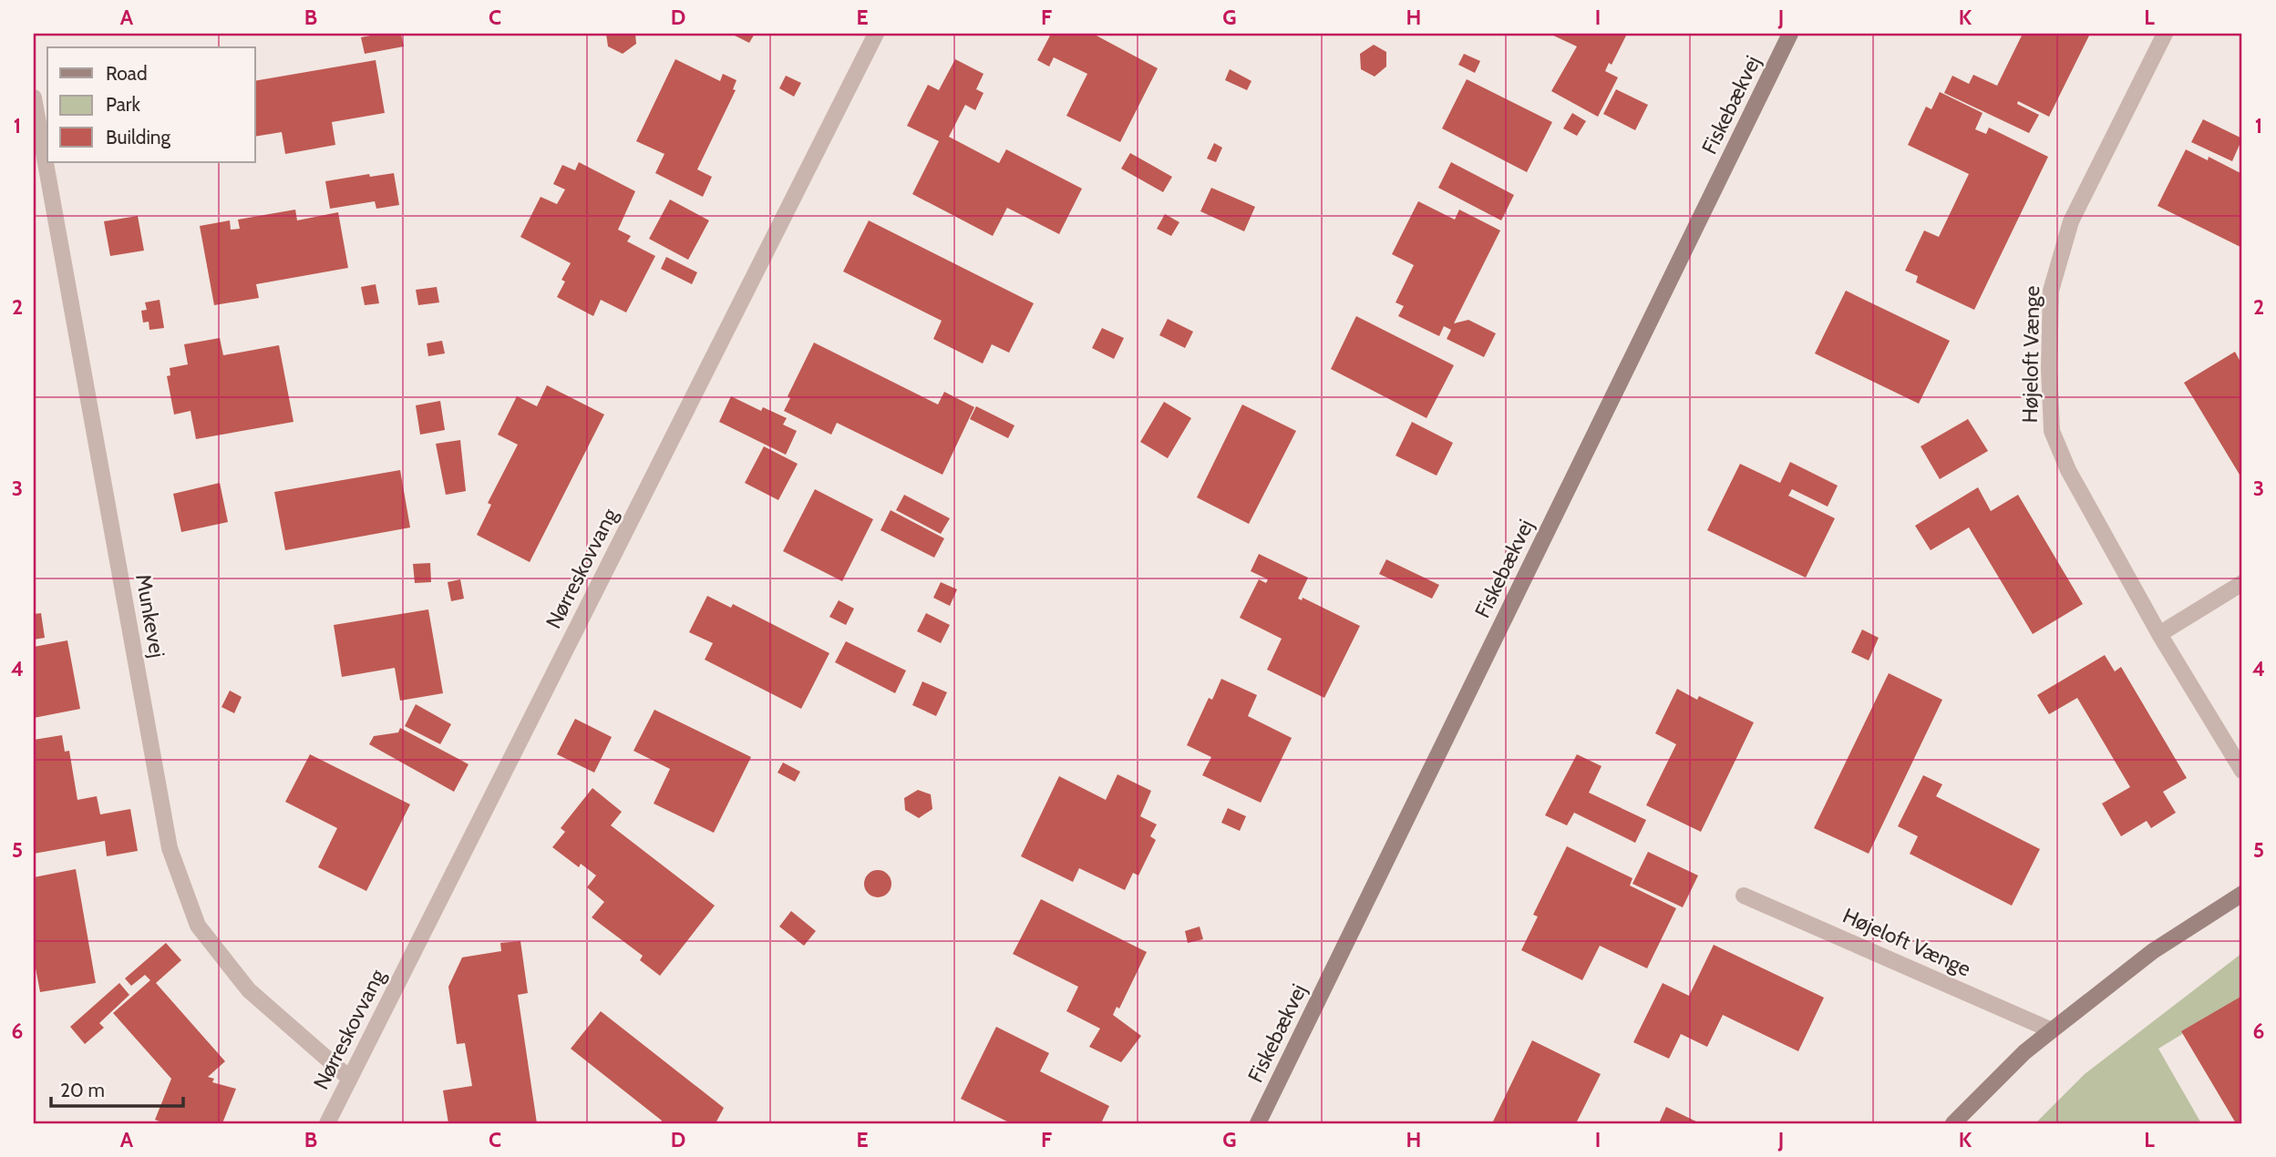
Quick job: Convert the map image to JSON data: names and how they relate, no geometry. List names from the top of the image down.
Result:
{
  "streets": {
    "street": [
      "Fiskebækvej",
      "Højeloft Vænge",
      "Nørreskovvang",
      "Munkevej"
    ]
  },
  "crossings": [
    ["Nørreskovvang", "Munkevej"]
  ],
  "legend": ["Road", "Park", "Building"],
  "scale_bar": "20 m",
  "grid": {
    "columns": [
      "A",
      "B",
      "C",
      "D",
      "E",
      "F",
      "G",
      "H",
      "I",
      "J",
      "K",
      "L"
    ],
    "rows": [
      "1",
      "2",
      "3",
      "4",
      "5",
      "6"
    ]
  }
}
